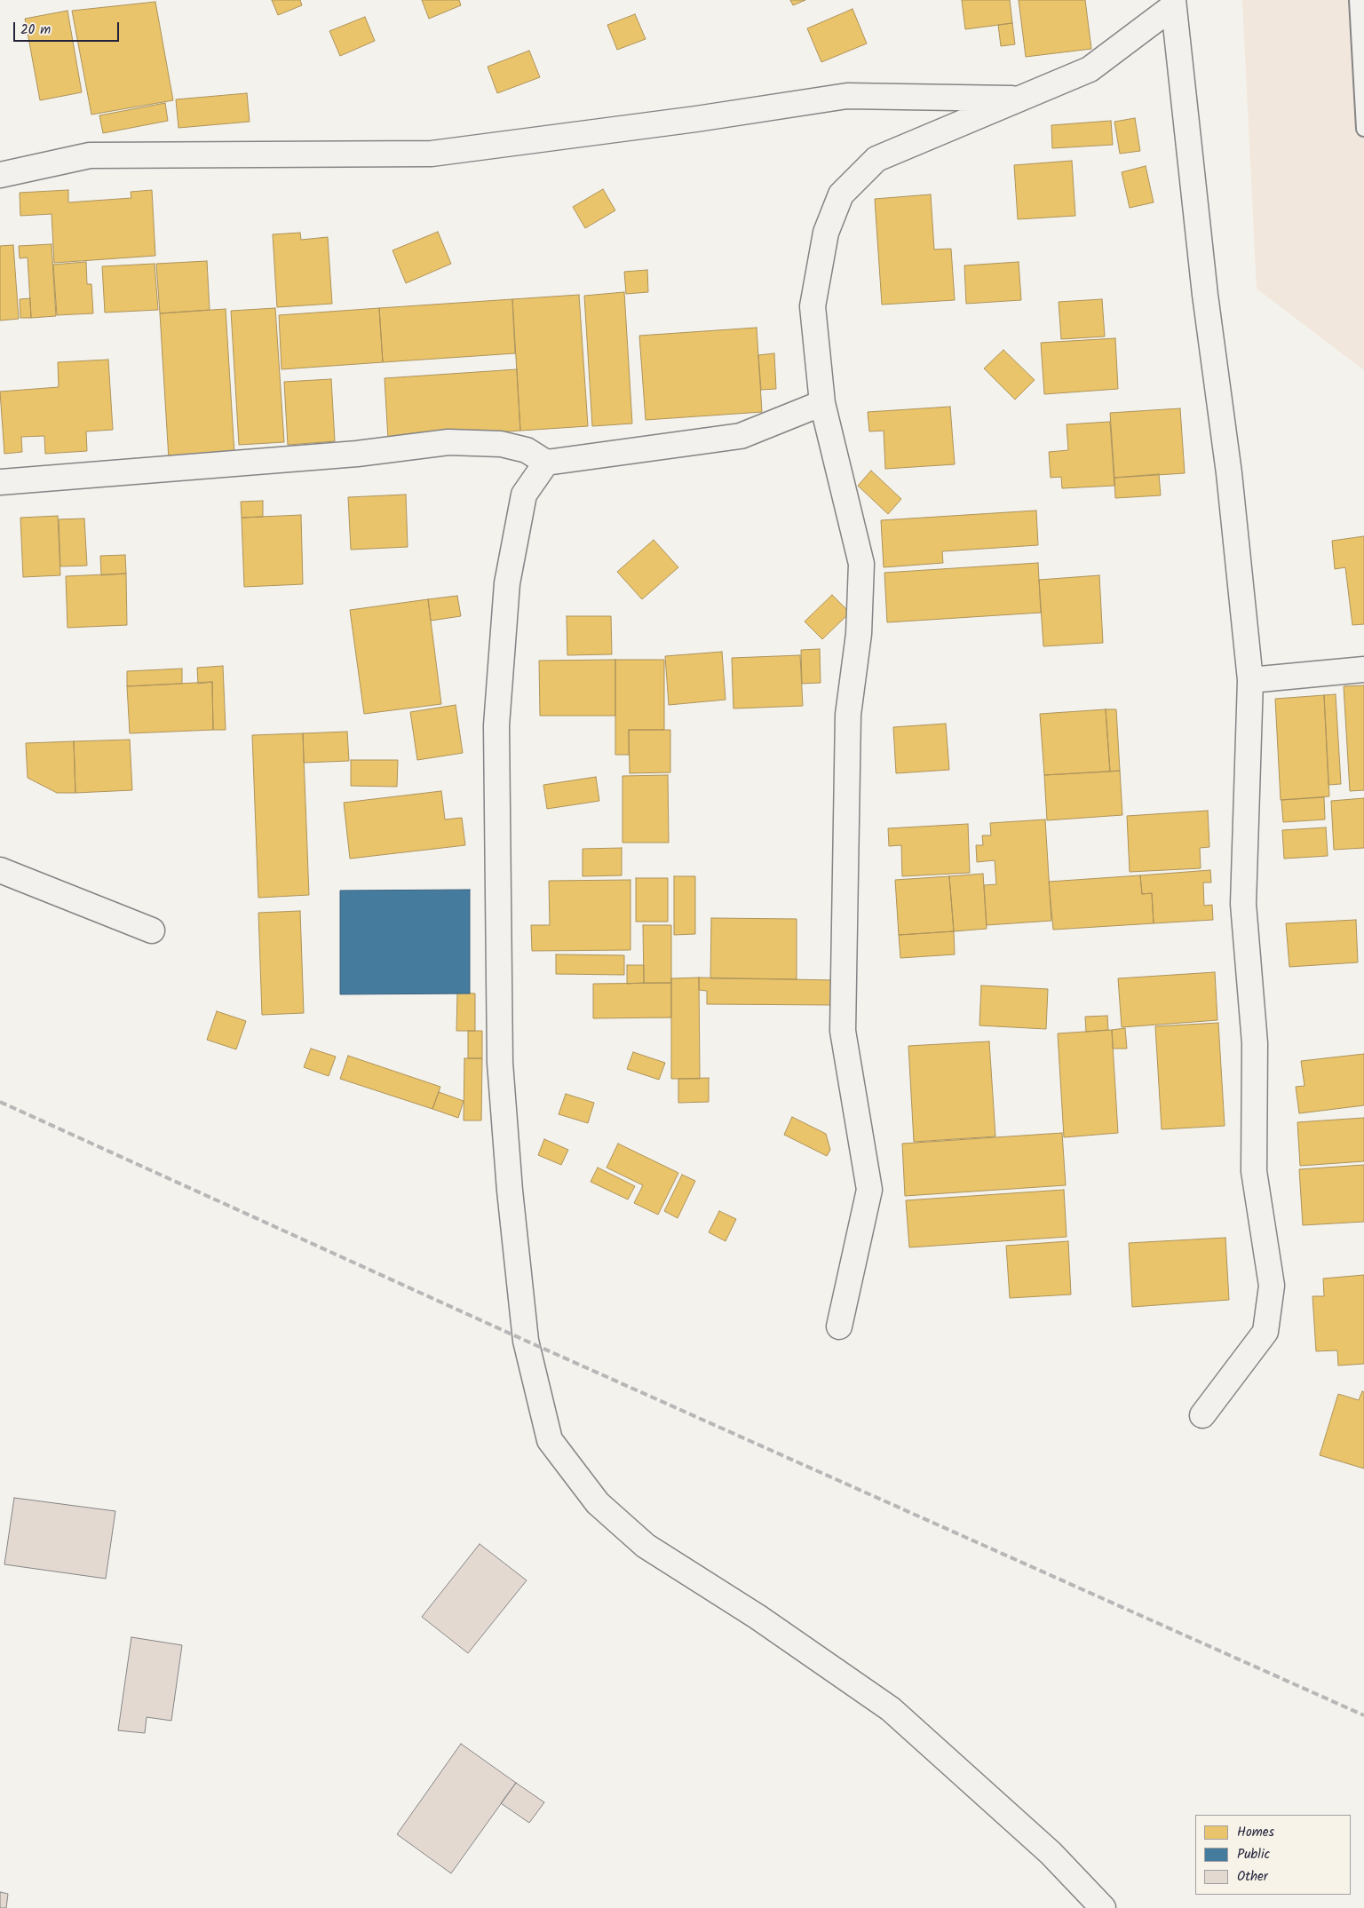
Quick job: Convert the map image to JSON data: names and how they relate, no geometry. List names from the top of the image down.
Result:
{
  "legend": ["Homes", "Public", "Other"],
  "scale_bar": "20 m"
}
